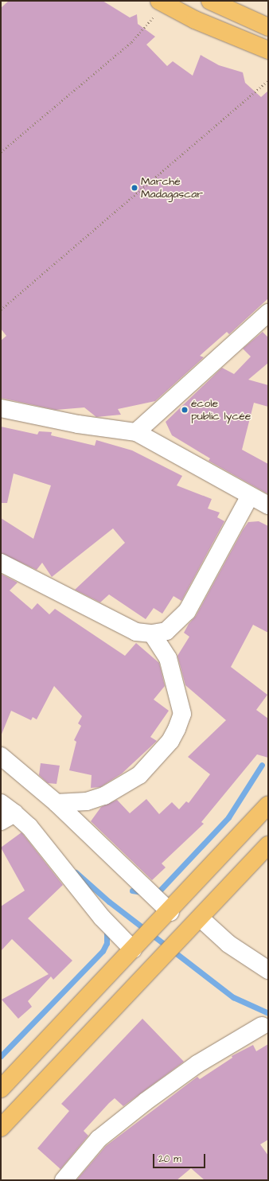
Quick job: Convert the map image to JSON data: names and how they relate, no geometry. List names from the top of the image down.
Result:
{
  "places": ["Marché Madagascar", "école public lycée"],
  "scale_bar": "20 m"
}
